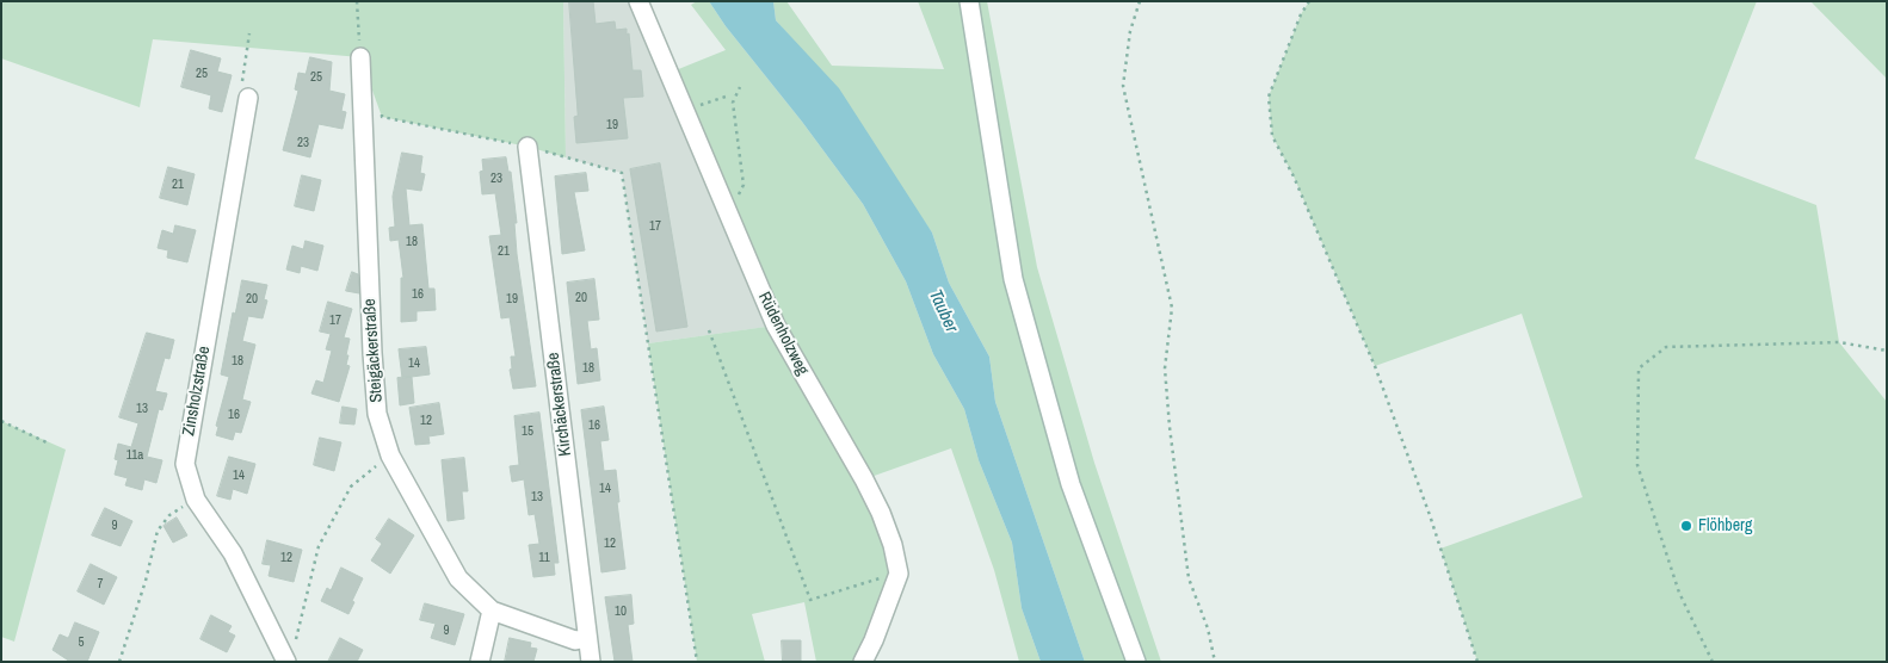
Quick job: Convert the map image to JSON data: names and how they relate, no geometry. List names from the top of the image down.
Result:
{
  "streets": {
    "street": [
      "Rüdenholzweg",
      "Steigäckerstraße",
      "Zinsholzstraße",
      "Kirchäckerstraße"
    ]
  },
  "crossings": [
    ["Steigäckerstraße", "Kirchäckerstraße"]
  ],
  "water": ["Tauber"],
  "places": ["Flöhberg"],
  "house_numbers": [
    "25",
    "25",
    "19",
    "23",
    "23",
    "21",
    "17",
    "18",
    "21",
    "16",
    "20",
    "20",
    "19",
    "17",
    "18",
    "14",
    "18",
    "13",
    "16",
    "12",
    "16",
    "15",
    "11a",
    "14",
    "14",
    "13",
    "9",
    "12",
    "12",
    "11",
    "7",
    "10",
    "9",
    "5"
  ]
}
